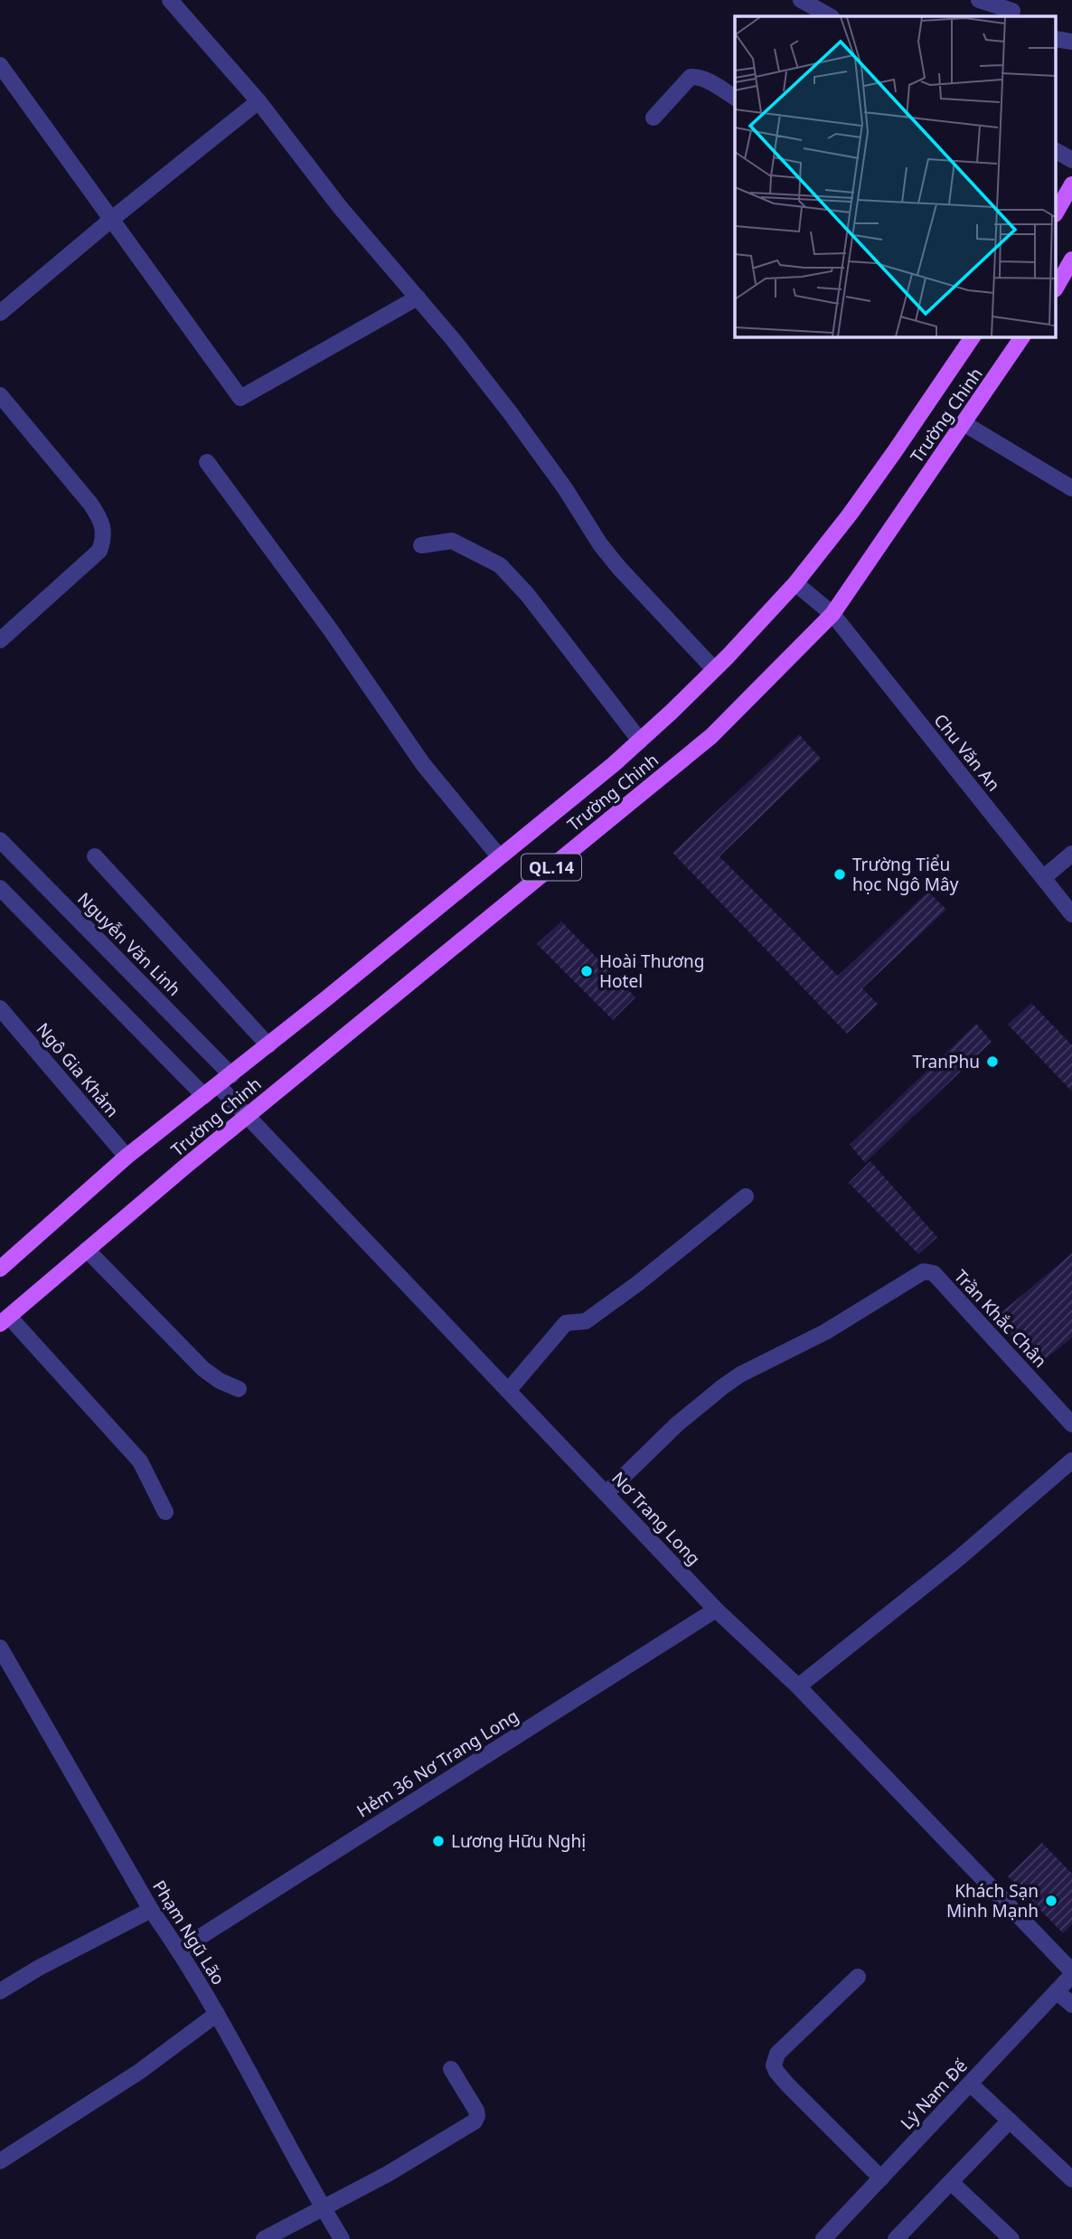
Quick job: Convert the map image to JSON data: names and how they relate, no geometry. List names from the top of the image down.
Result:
{
  "streets": {
    "main road": ["Trường Chinh", "QL.14"],
    "street": [
      "Chu Văn An",
      "Nguyễn Văn Linh",
      "Ngô Gia Khảm",
      "Trần Khắc Chân",
      "Nơ Trang Long",
      "Hẻm 36 Nơ Trang Long",
      "Phạm Ngũ Lão",
      "Lý Nam Đế"
    ]
  },
  "crossings": [
    ["Trường Chinh", "Chu Văn An"],
    ["Trường Chinh", "Nguyễn Văn Linh"],
    ["Trường Chinh", "Ngô Gia Khảm"],
    ["Trường Chinh", "Nơ Trang Long"],
    ["Trần Khắc Chân", "Nơ Trang Long"],
    ["Nơ Trang Long", "Hẻm 36 Nơ Trang Long"],
    ["Nơ Trang Long", "Lý Nam Đế"],
    ["Hẻm 36 Nơ Trang Long", "Phạm Ngũ Lão"]
  ],
  "places": [
    "Trường Tiểu học Ngô Mây",
    "Hoài Thương Hotel",
    "TranPhu",
    "Lương Hữu Nghị",
    "Khách Sạn Minh Mạnh"
  ]
}
